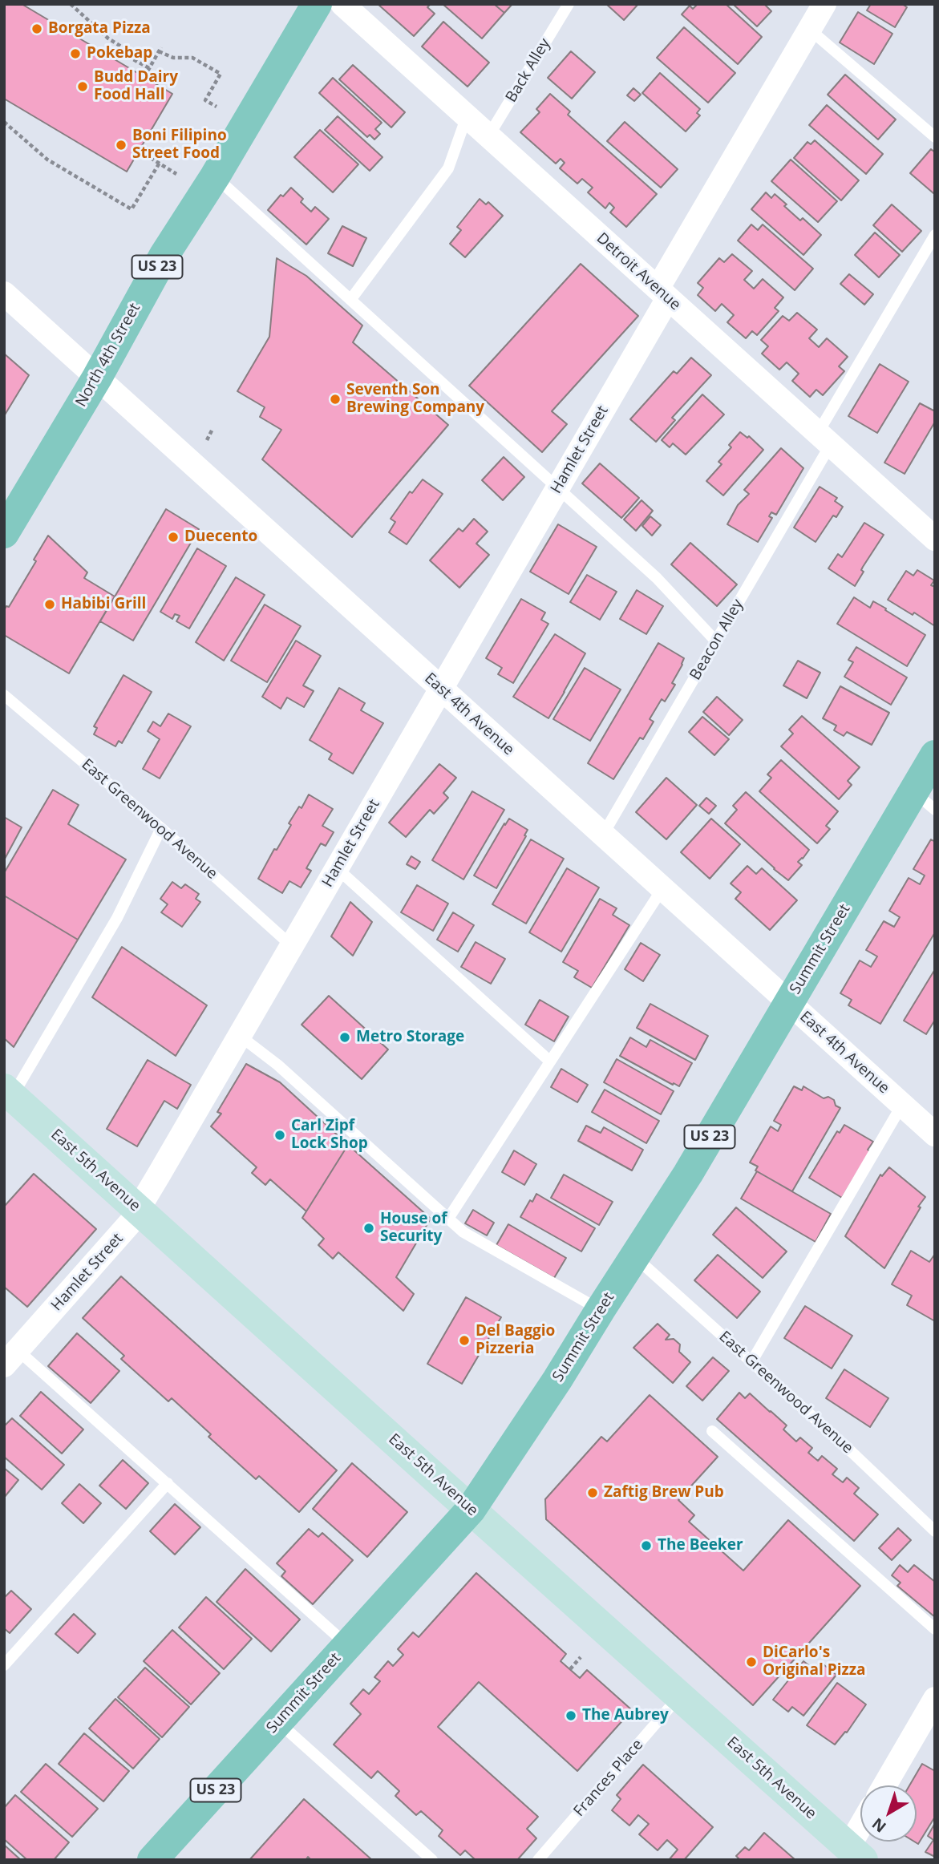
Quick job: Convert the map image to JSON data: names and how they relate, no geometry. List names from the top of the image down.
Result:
{
  "streets": {
    "main road": [
      "US 23",
      "North 4th Street",
      "Summit Street",
      "East 5th Avenue"
    ],
    "street": ["Detroit Avenue", "Hamlet Street", "East 4th Avenue"],
    "lane": [
      "Back Alley",
      "Beacon Alley",
      "East Greenwood Avenue",
      "Frances Place"
    ]
  },
  "crossings": [
    ["Back Alley", "Detroit Avenue"],
    ["Detroit Avenue", "Hamlet Street"],
    ["Detroit Avenue", "Beacon Alley"],
    ["North 4th Street", "East 4th Avenue"],
    ["Hamlet Street", "East 4th Avenue"],
    ["Hamlet Street", "East Greenwood Avenue"],
    ["Hamlet Street", "East 5th Avenue"],
    ["Beacon Alley", "East 4th Avenue"],
    ["East 4th Avenue", "Summit Street"],
    ["East Greenwood Avenue", "Summit Street"],
    ["Summit Street", "East 5th Avenue"],
    ["East 5th Avenue", "Frances Place"]
  ],
  "places": [
    "Borgata Pizza",
    "Pokebap",
    "Budd Dairy Food Hall",
    "Boni Filipino Street Food",
    "Seventh Son Brewing Company",
    "Duecento",
    "Habibi Grill",
    "Metro Storage",
    "Carl Zipf Lock Shop",
    "House of Security",
    "Del Baggio Pizzeria",
    "Zaftig Brew Pub",
    "The Beeker",
    "DiCarlo's Original Pizza",
    "The Aubrey"
  ],
  "north": "bottom left"
}
